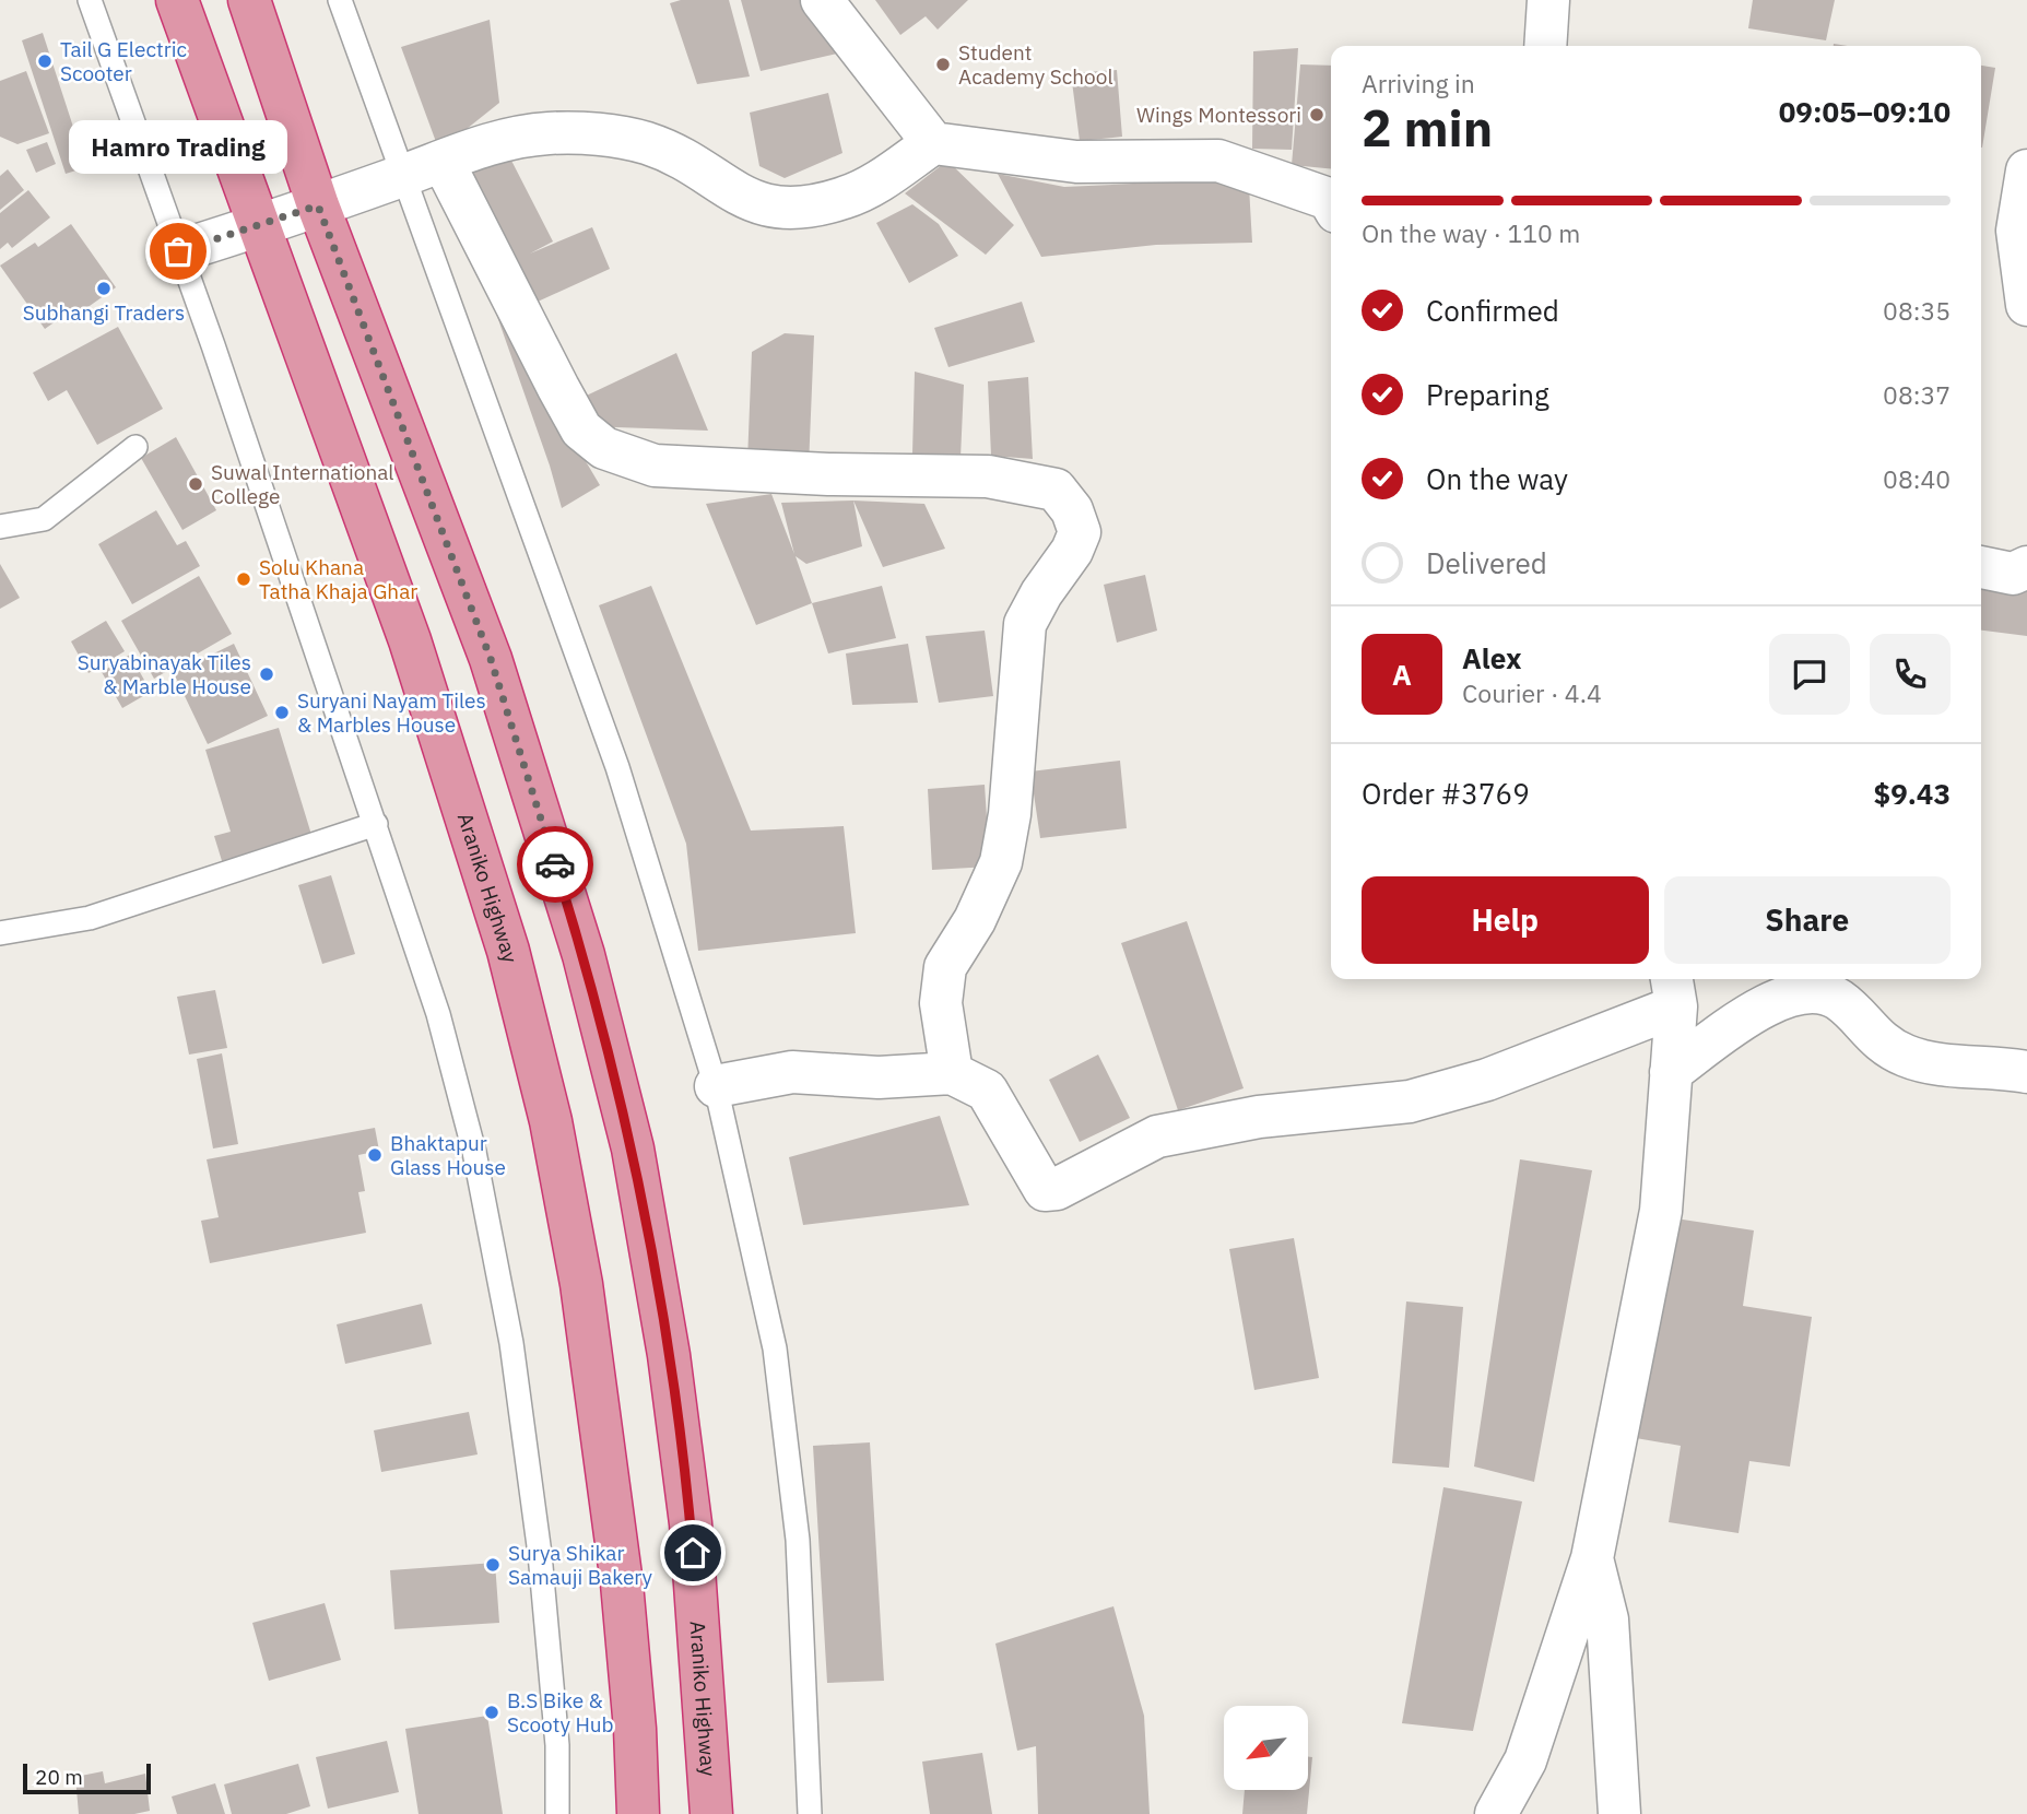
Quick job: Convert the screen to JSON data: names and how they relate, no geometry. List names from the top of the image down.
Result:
{
  "streets": {
    "highway": ["Araniko Highway"]
  },
  "places": [
    "Tail G Electric Scooter",
    "Student Academy School",
    "Wings Montessori",
    "Hamro Trading",
    "Subhangi Traders",
    "Suwal International College",
    "Solu Khana Tatha Khaja Ghar",
    "Suryabinayak Tiles & Marble House",
    "Suryani Nayam Tiles & Marbles House",
    "Bhaktapur Glass House",
    "Surya Shikar Samauji Bakery",
    "B.S Bike & Scooty Hub"
  ],
  "scale_bar": "20 m",
  "north": "bottom left",
  "page": {
    "heading": ["2 min", "Arriving in", "09:05–09:10"],
    "panel": [
      "Alex",
      "Courier · 4.4",
      "Order #3769",
      "$9.43"
    ],
    "bubble": "Hamro Trading",
    "bar": "On the way · 110 m",
    "list": [
      ["Confirmed", "08:35"],
      ["Preparing", "08:37"],
      ["On the way", "08:40"],
      "Delivered"
    ],
    "round": "A",
    "buttons": ["Help", "Share"],
    "scale": "20 m"
  }
}
